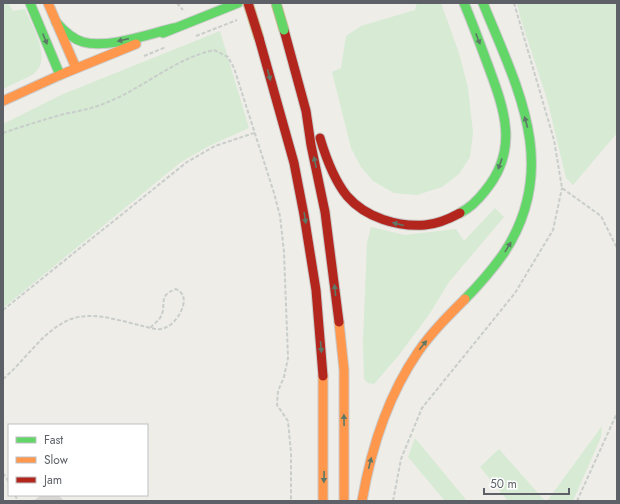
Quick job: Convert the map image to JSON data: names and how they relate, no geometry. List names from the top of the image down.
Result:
{
  "legend": ["Fast", "Slow", "Jam"],
  "scale_bar": "50 m"
}
